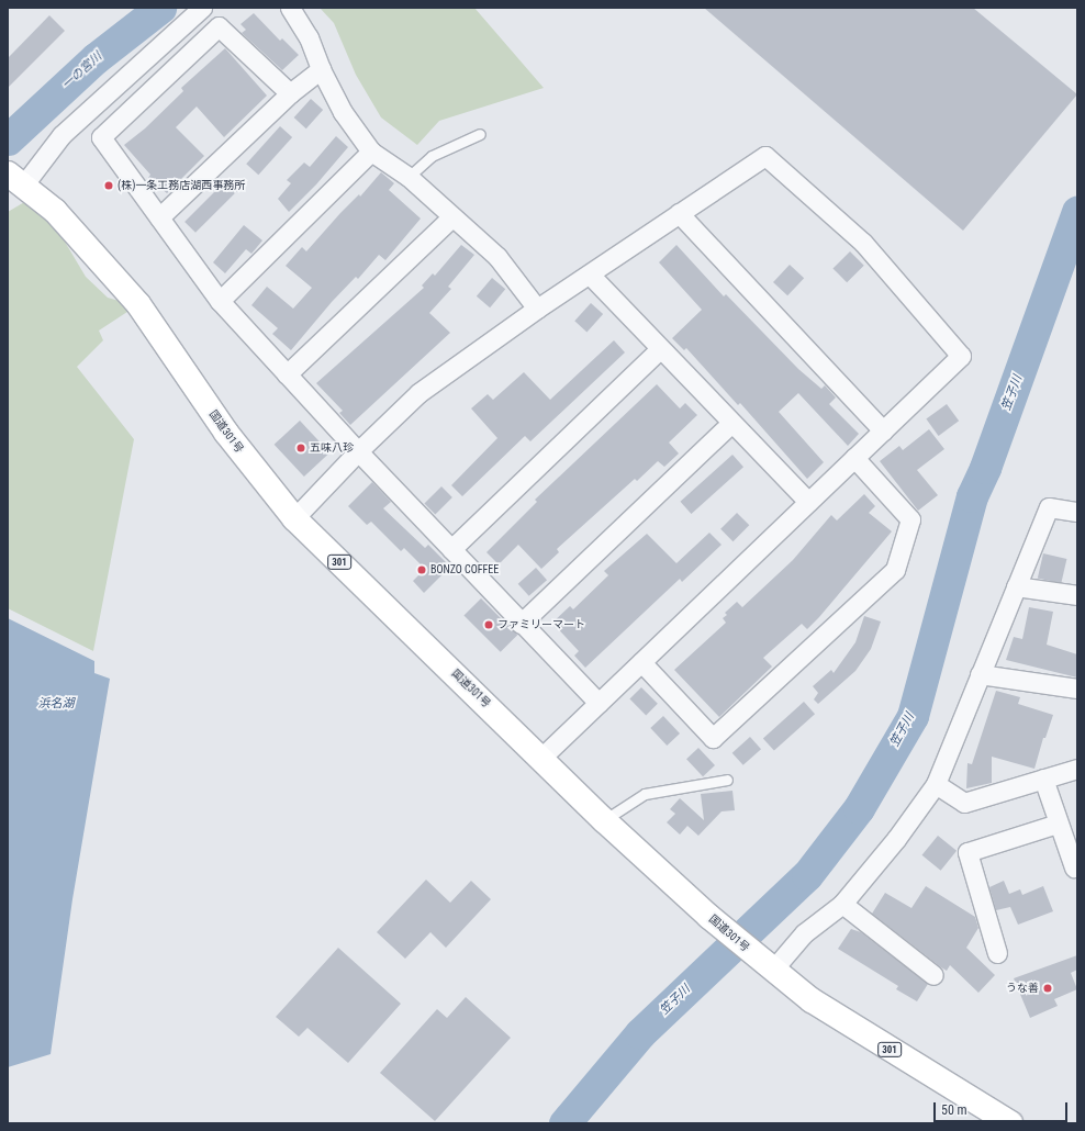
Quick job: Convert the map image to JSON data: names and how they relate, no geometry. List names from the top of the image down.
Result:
{
  "streets": {
    "highway": ["国道301号", "301"]
  },
  "water": ["一の宮川", "笠子川", "浜名湖"],
  "places": [
    "(株)一条工務店湖西事務所",
    "五味八珍",
    "BONZO COFFEE",
    "ファミリーマート",
    "うな善"
  ],
  "scale_bar": "50 m"
}
